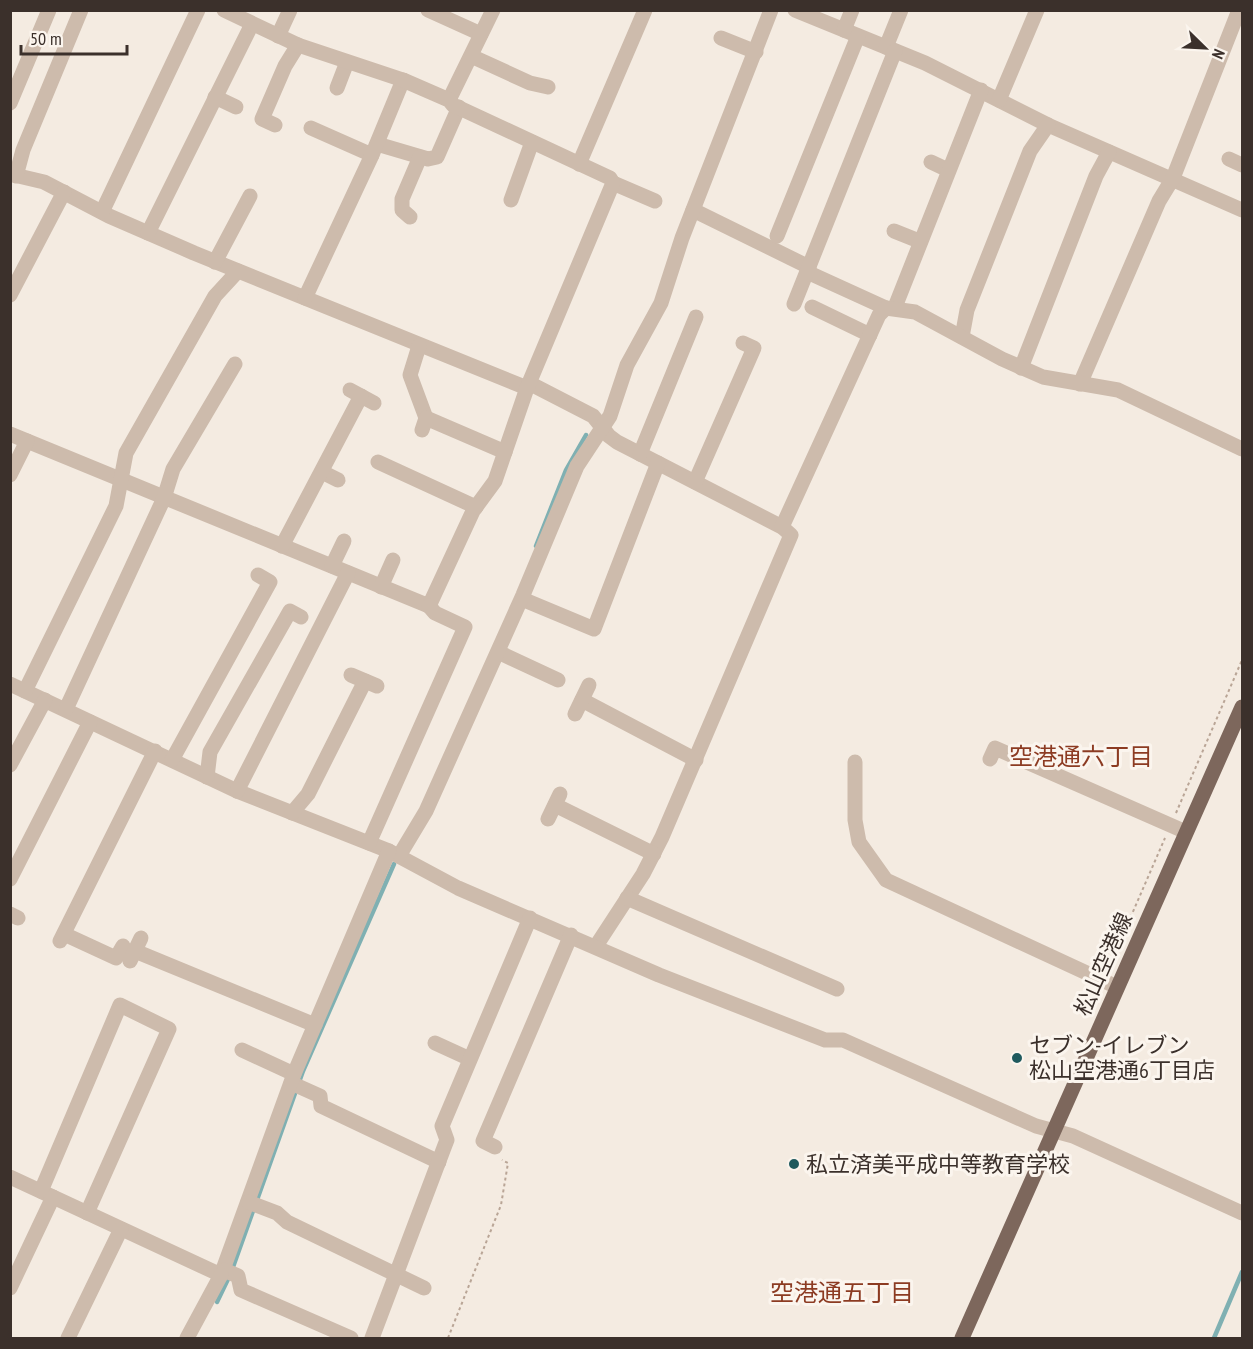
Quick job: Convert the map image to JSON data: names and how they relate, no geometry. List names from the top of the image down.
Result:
{
  "streets": {
    "main road": ["松山空港線"]
  },
  "districts": ["空港通六丁目", "空港通五丁目"],
  "places": ["セブン-イレブン 松山空港通6丁目店", "私立済美平成中等教育学校"],
  "scale_bar": "50 m",
  "north": "bottom right"
}
